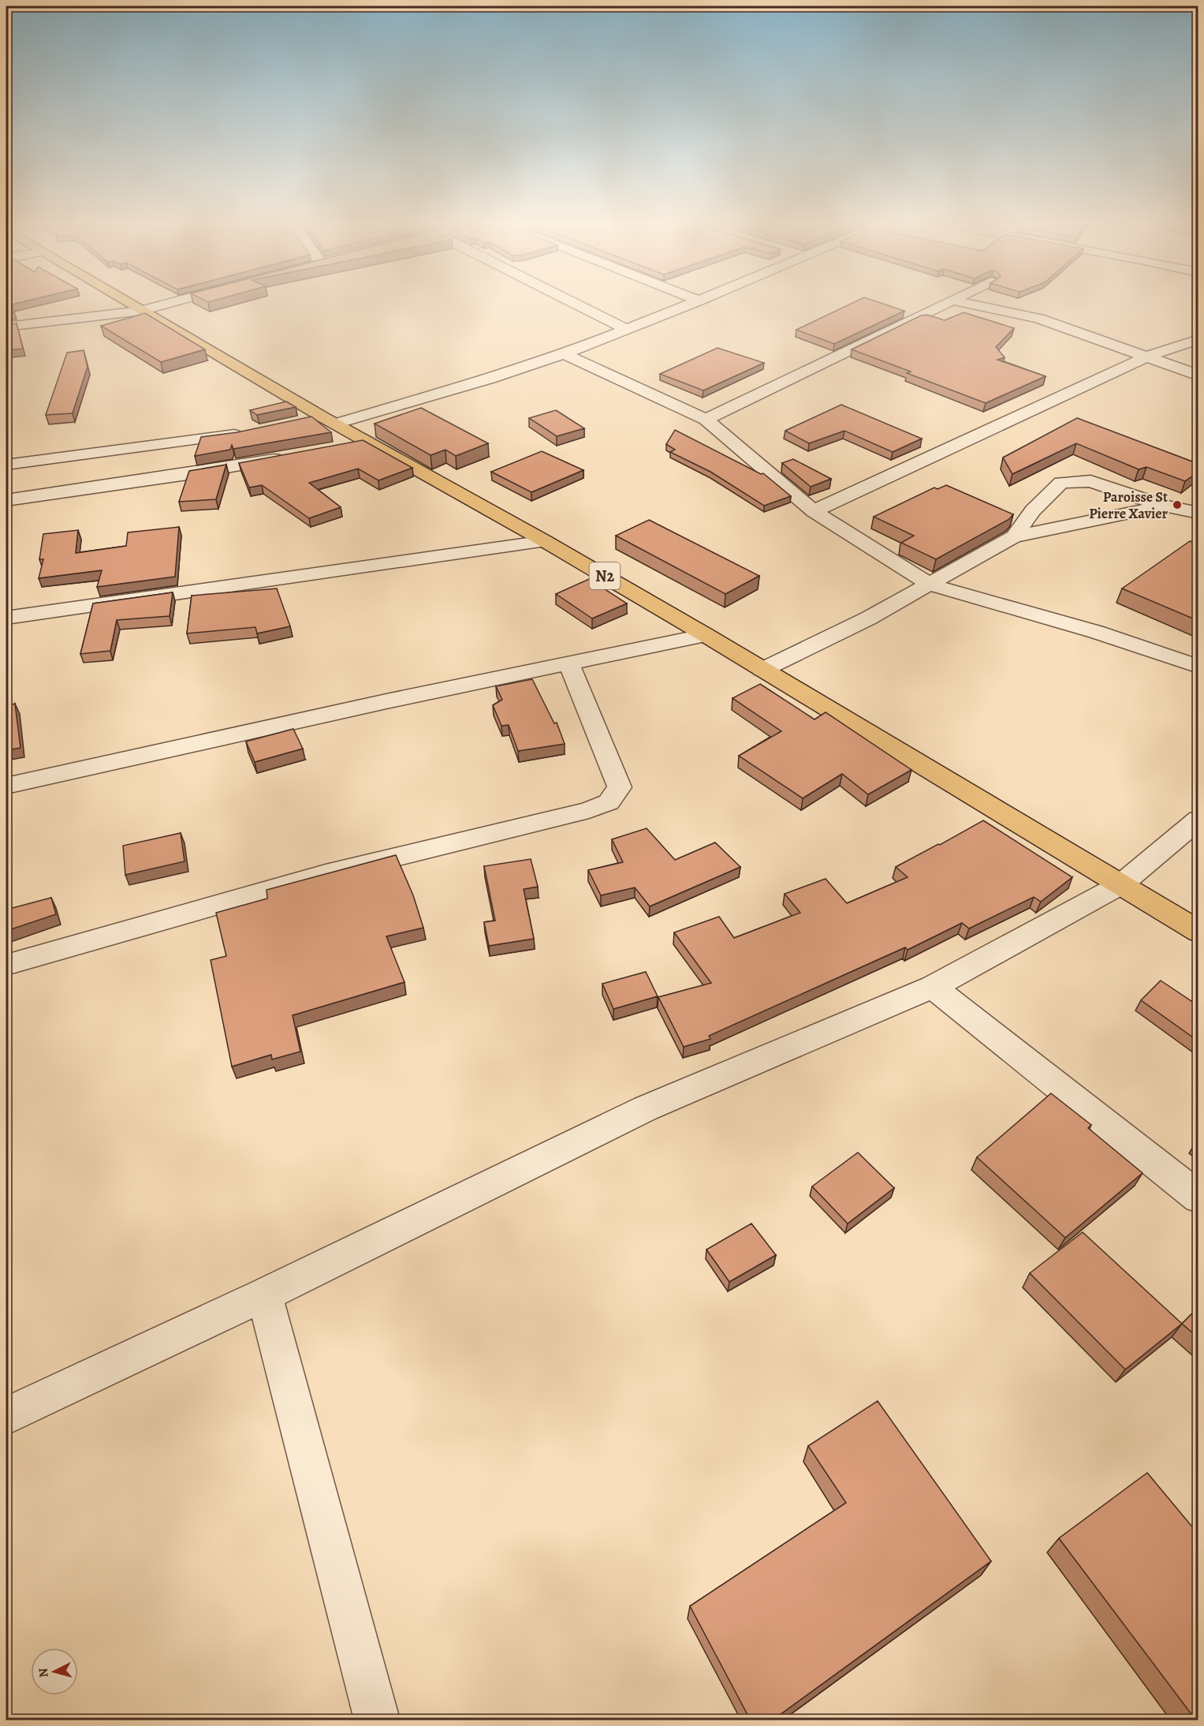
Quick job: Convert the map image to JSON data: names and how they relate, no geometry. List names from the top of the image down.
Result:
{
  "streets": {
    "highway": ["N2"]
  },
  "places": ["Paroisse St Pierre Xavier"],
  "north": "left"
}
